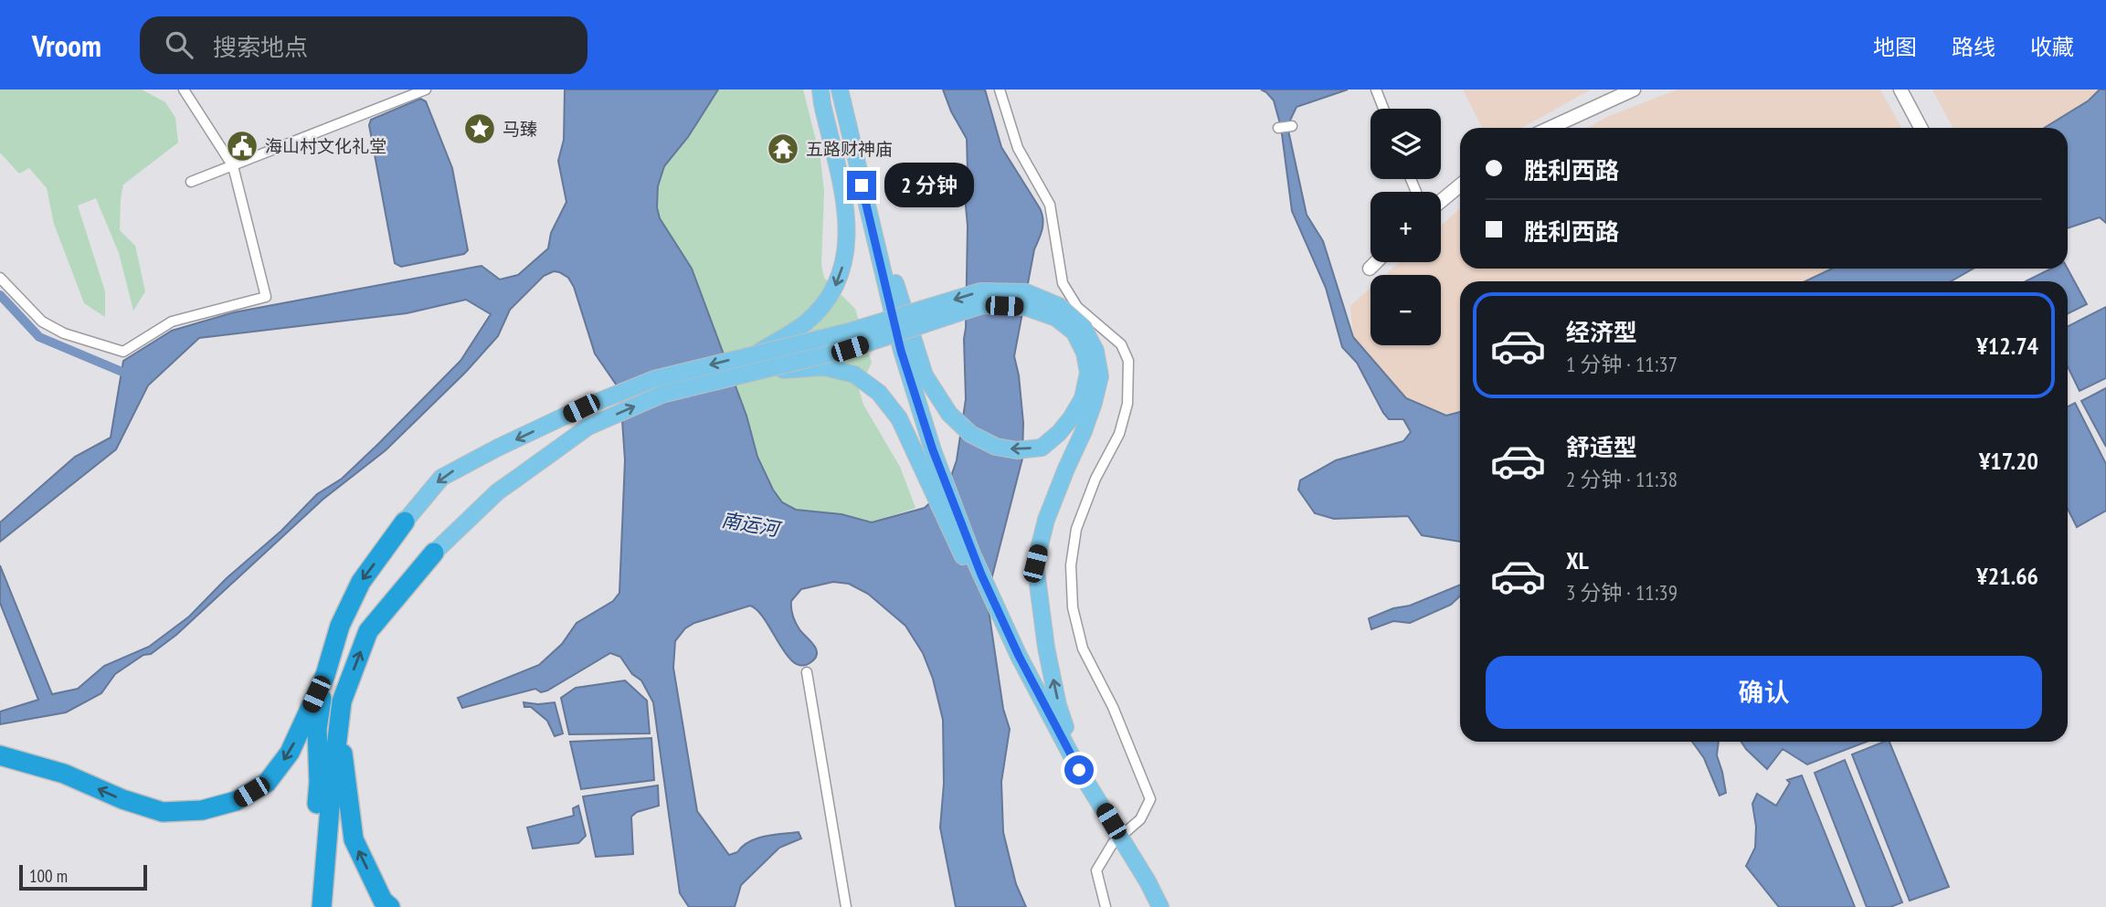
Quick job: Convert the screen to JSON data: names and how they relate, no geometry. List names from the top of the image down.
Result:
{
  "water": ["南运河"],
  "places": {
    "place": ["马臻"],
    "public building": ["海山村文化礼堂"],
    "temple": ["五路财神庙"]
  },
  "scale_bar": "100 m",
  "page": {
    "header": "Vroom",
    "search": "搜索地点",
    "nav": ["地图", "路线", "收藏"],
    "map_buttons": ["+", "−"],
    "banner": ["胜利西路", "胜利西路"],
    "bubble": "2 分钟",
    "list": [
      {
        "name": "经济型",
        "note": "1 分钟 · 11:37",
        "value": "¥12.74"
      },
      {
        "name": "舒适型",
        "note": "2 分钟 · 11:38",
        "value": "¥17.20"
      },
      {
        "name": "XL",
        "note": "3 分钟 · 11:39",
        "value": "¥21.66"
      }
    ],
    "buttons": "确认",
    "scale": "100 m"
  }
}
